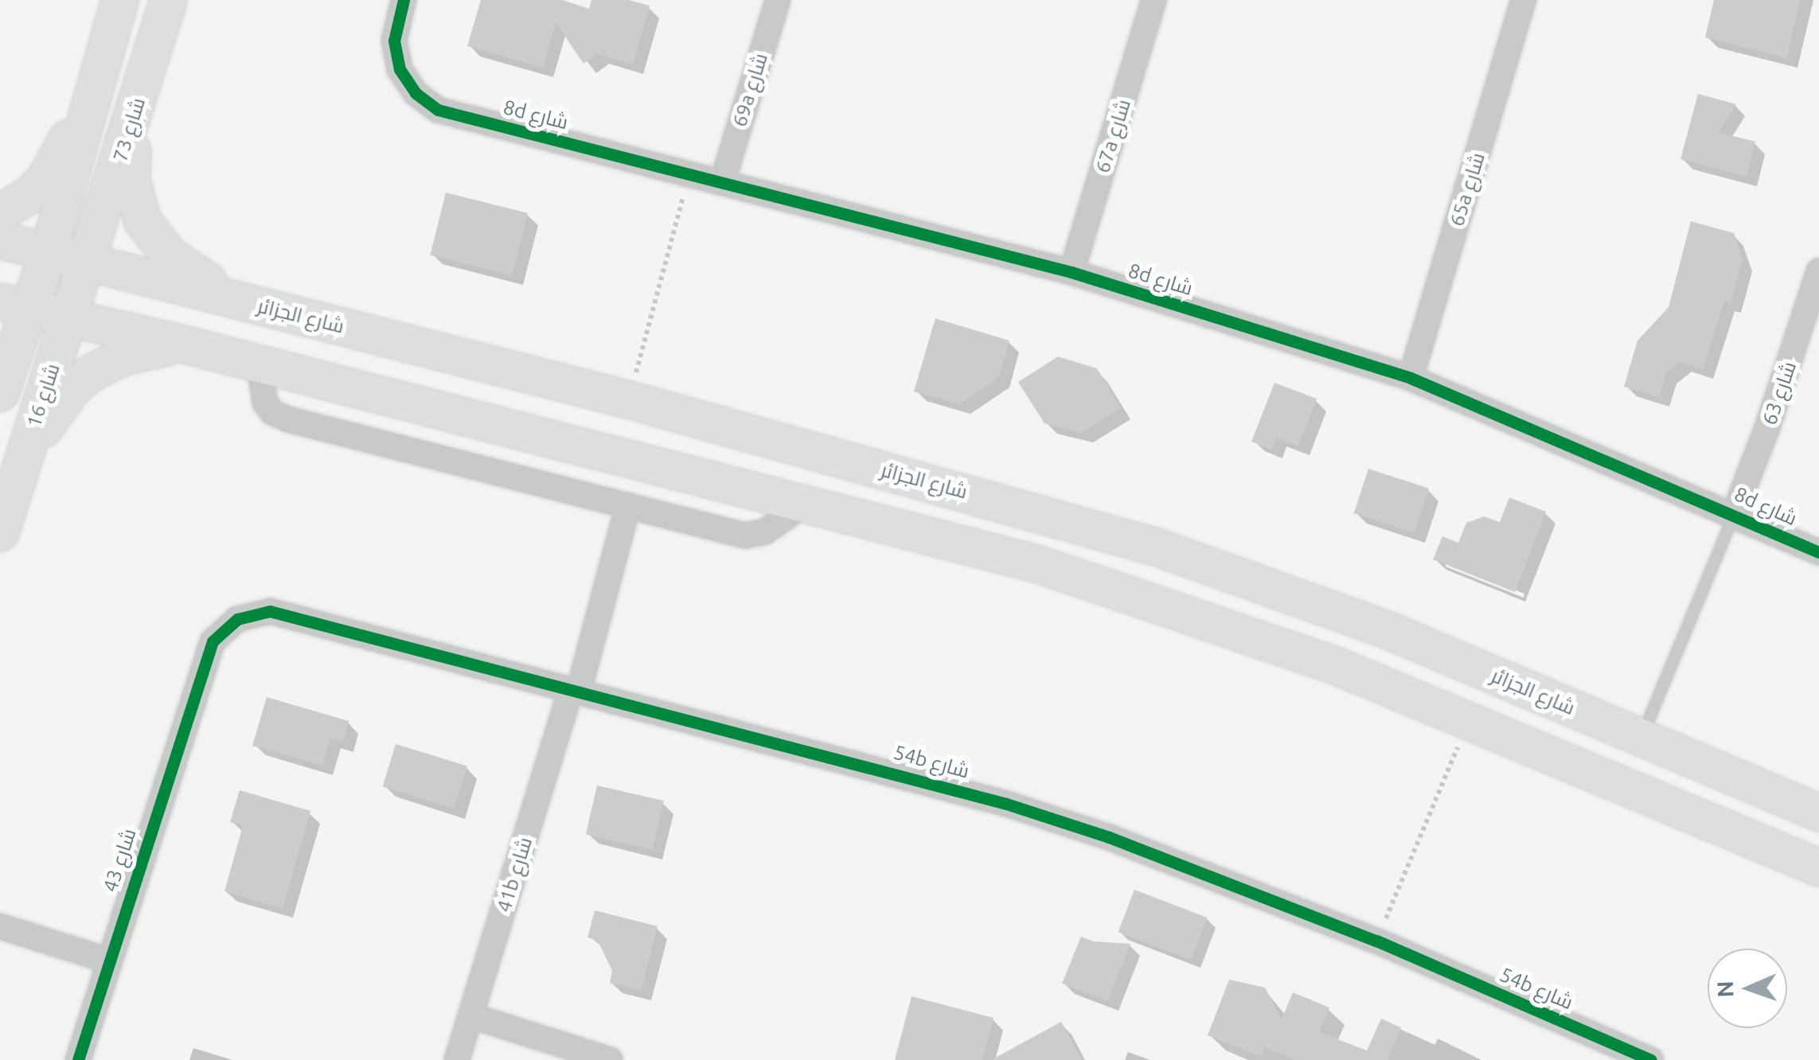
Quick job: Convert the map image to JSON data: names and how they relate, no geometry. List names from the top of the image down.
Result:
{
  "streets": {
    "main road": ["شارع 73", "شارع الجزائر", "شارع 16"],
    "street": [
      "69a شارع",
      "8d شارع",
      "67a شارع",
      "65a شارع",
      "شارع 63",
      "54b شارع",
      "شارع 43",
      "41b شارع"
    ]
  },
  "crossings": [
    ["69a شارع", "8d شارع"],
    ["8d شارع", "67a شارع"],
    ["8d شارع", "65a شارع"],
    ["8d شارع", "شارع 63"],
    ["شارع 73", "شارع الجزائر"],
    ["شارع 73", "شارع 16"],
    ["شارع الجزائر", "شارع 16"],
    ["54b شارع", "شارع 43"],
    ["54b شارع", "41b شارع"]
  ],
  "north": "left"
}
